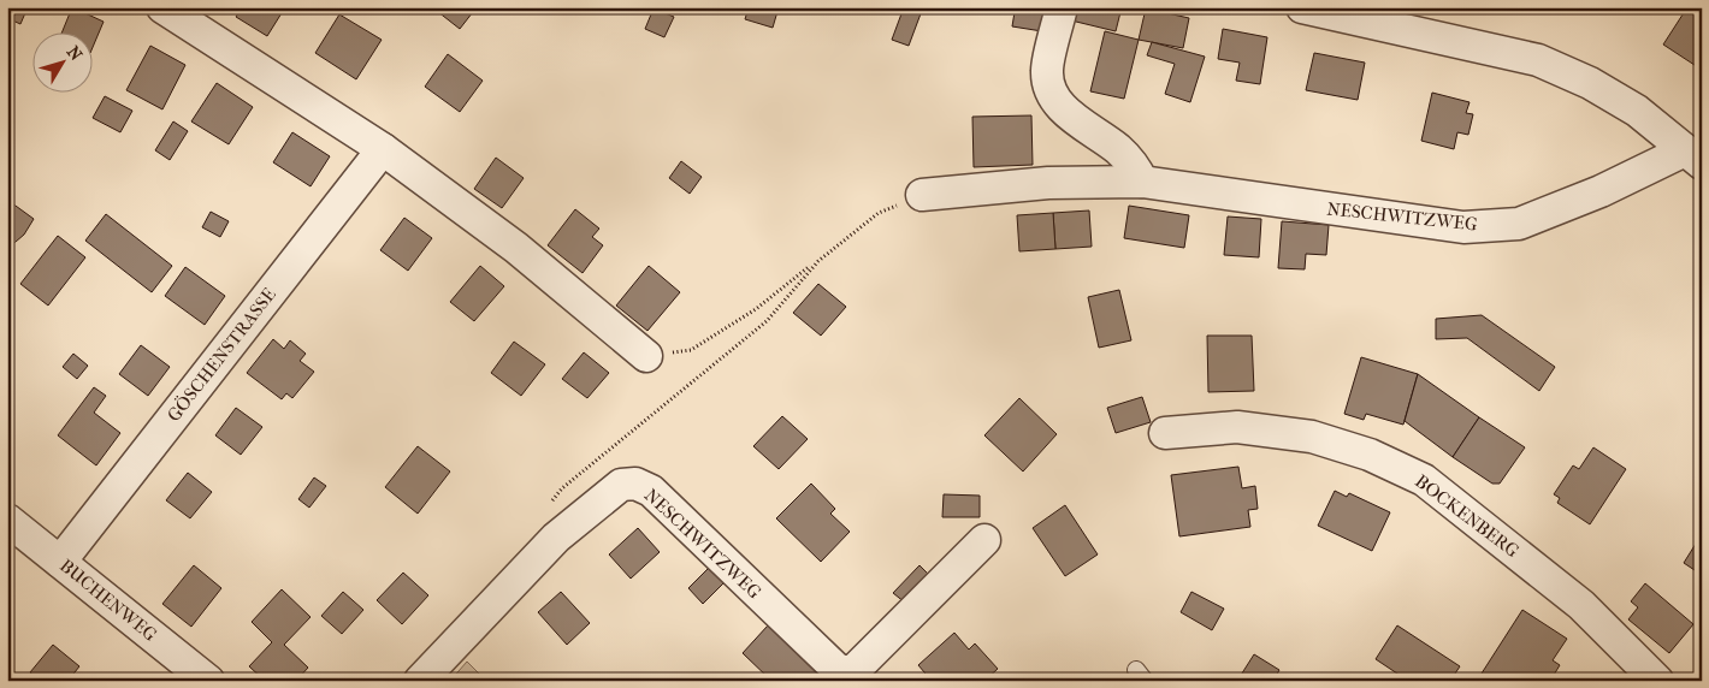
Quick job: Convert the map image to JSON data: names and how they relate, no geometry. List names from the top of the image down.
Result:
{
  "streets": {
    "street": [
      "NESCHWITZWEG",
      "GÖSCHENSTRASSE",
      "BOCKENBERG",
      "BUCHENWEG"
    ]
  },
  "crossings": [
    ["GÖSCHENSTRASSE", "BUCHENWEG"]
  ],
  "north": "top right"
}
